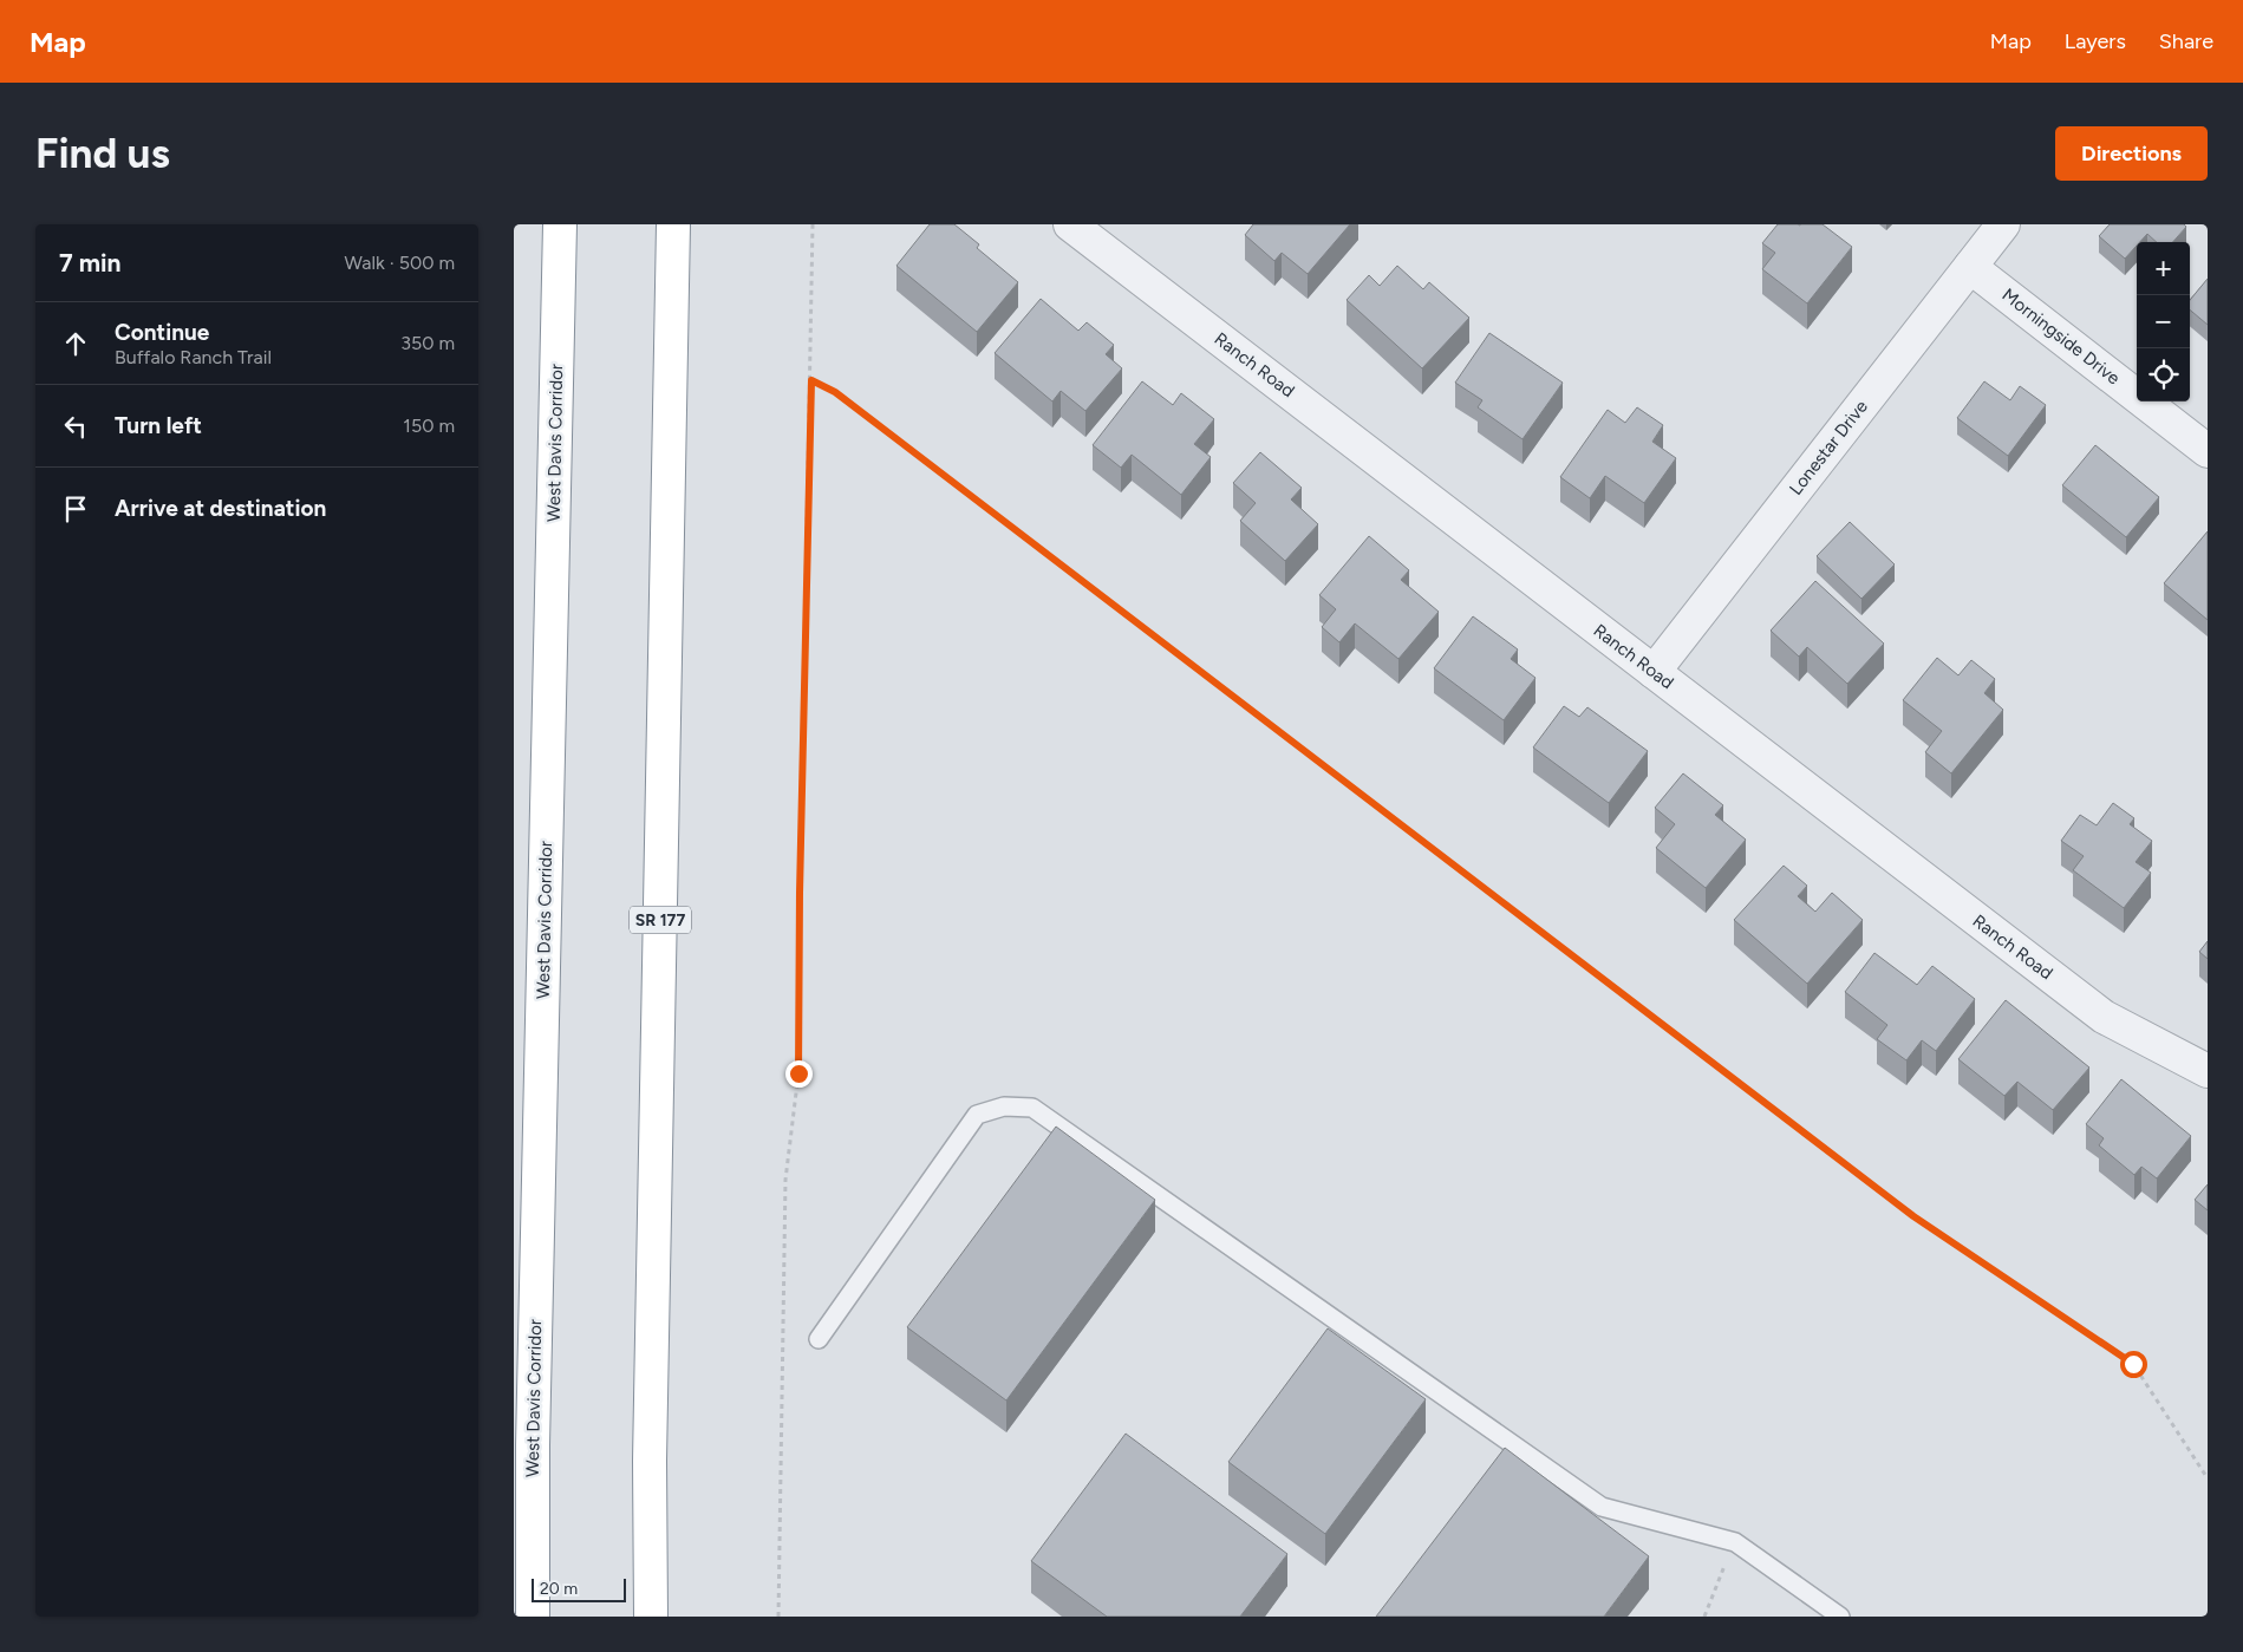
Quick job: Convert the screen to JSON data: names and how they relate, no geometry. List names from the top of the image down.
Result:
{
  "streets": {
    "highway": ["West Davis Corridor", "SR 177"],
    "street": ["Morningside Drive", "Ranch Road", "Lonestar Drive"]
  },
  "crossings": [
    ["Morningside Drive", "Lonestar Drive"],
    ["Ranch Road", "Lonestar Drive"]
  ],
  "scale_bar": "20 m",
  "page": {
    "header": "Map",
    "nav": ["Map", "Layers", "Share"],
    "buttons": "Directions",
    "title": "Find us",
    "heading": ["7 min", "Walk · 500 m"],
    "map_buttons": ["+", "−"],
    "list": [
      ["Continue", "Buffalo Ranch Trail", "350 m"],
      ["Turn left", "150 m"],
      "Arrive at destination"
    ],
    "scale": "20 m"
  }
}
